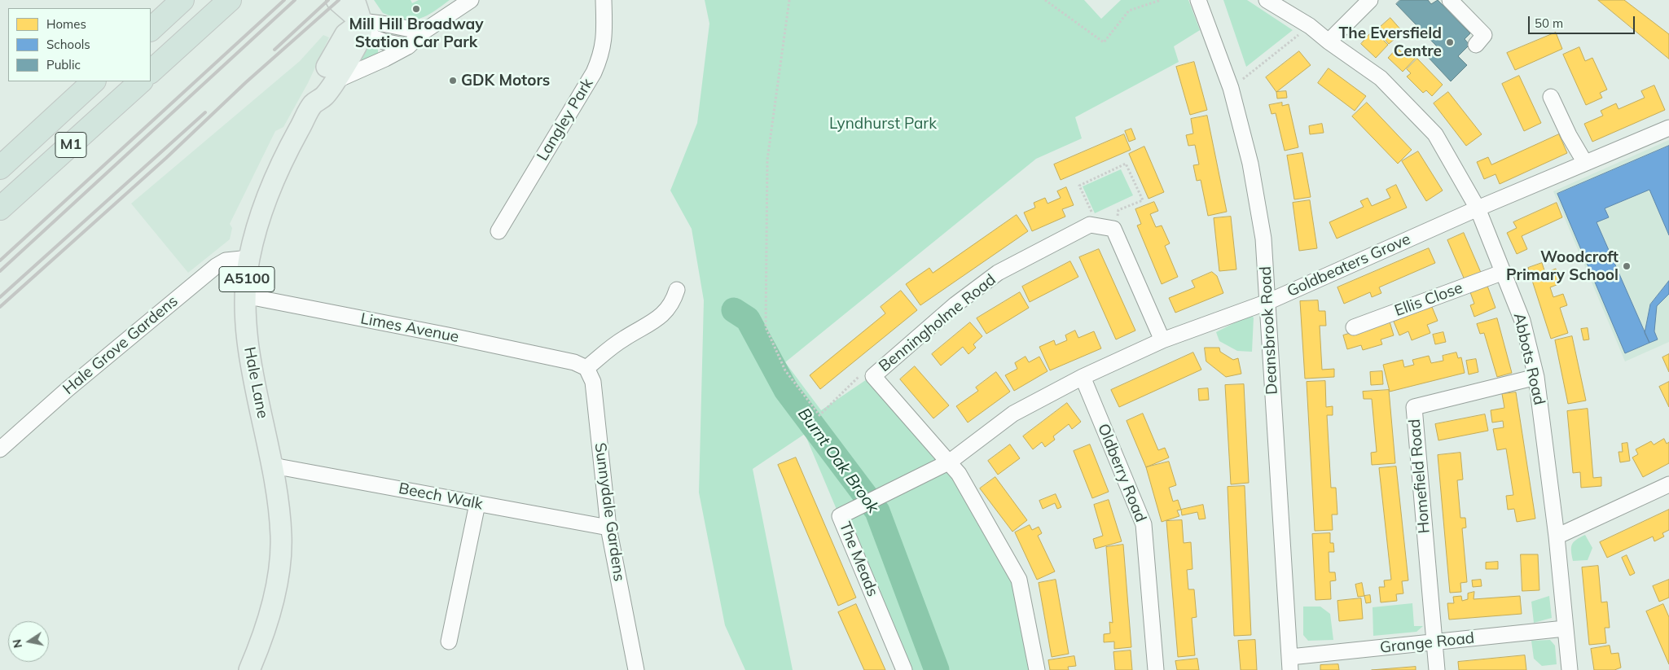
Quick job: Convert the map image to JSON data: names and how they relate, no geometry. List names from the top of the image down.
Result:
{
  "streets": {
    "highway": ["M1"],
    "main road": ["A5100", "Hale Lane"],
    "street": [
      "Langley Park",
      "Goldbeaters Grove",
      "Ellis Close",
      "Benningholme Road",
      "Limes Avenue",
      "Deansbrook Road",
      "Hale Grove Gardens",
      "Abbots Road",
      "Oldberry Road",
      "Homefield Road",
      "Beech Walk",
      "Sunnydale Gardens",
      "The Meads",
      "Grange Road"
    ]
  },
  "crossings": [
    ["Goldbeaters Grove", "Deansbrook Road"],
    ["Goldbeaters Grove", "Abbots Road"],
    ["Goldbeaters Grove", "Oldberry Road"],
    ["Goldbeaters Grove", "The Meads"],
    ["A5100", "Hale Lane"],
    ["Ellis Close", "Abbots Road"],
    ["Limes Avenue", "Hale Lane"],
    ["Limes Avenue", "Sunnydale Gardens"],
    ["Deansbrook Road", "Grange Road"],
    ["Hale Grove Gardens", "Hale Lane"],
    ["Abbots Road", "Homefield Road"],
    ["Abbots Road", "Grange Road"],
    ["Hale Lane", "Beech Walk"],
    ["Homefield Road", "Grange Road"],
    ["Beech Walk", "Sunnydale Gardens"]
  ],
  "water": ["Burnt Oak Brook"],
  "parks": ["Lyndhurst Park"],
  "places": [
    "Mill Hill Broadway Station Car Park",
    "The Eversfield Centre",
    "GDK Motors",
    "Woodcroft Primary School"
  ],
  "legend": ["Homes", "Schools", "Public"],
  "scale_bar": "50 m",
  "north": "left"
}
